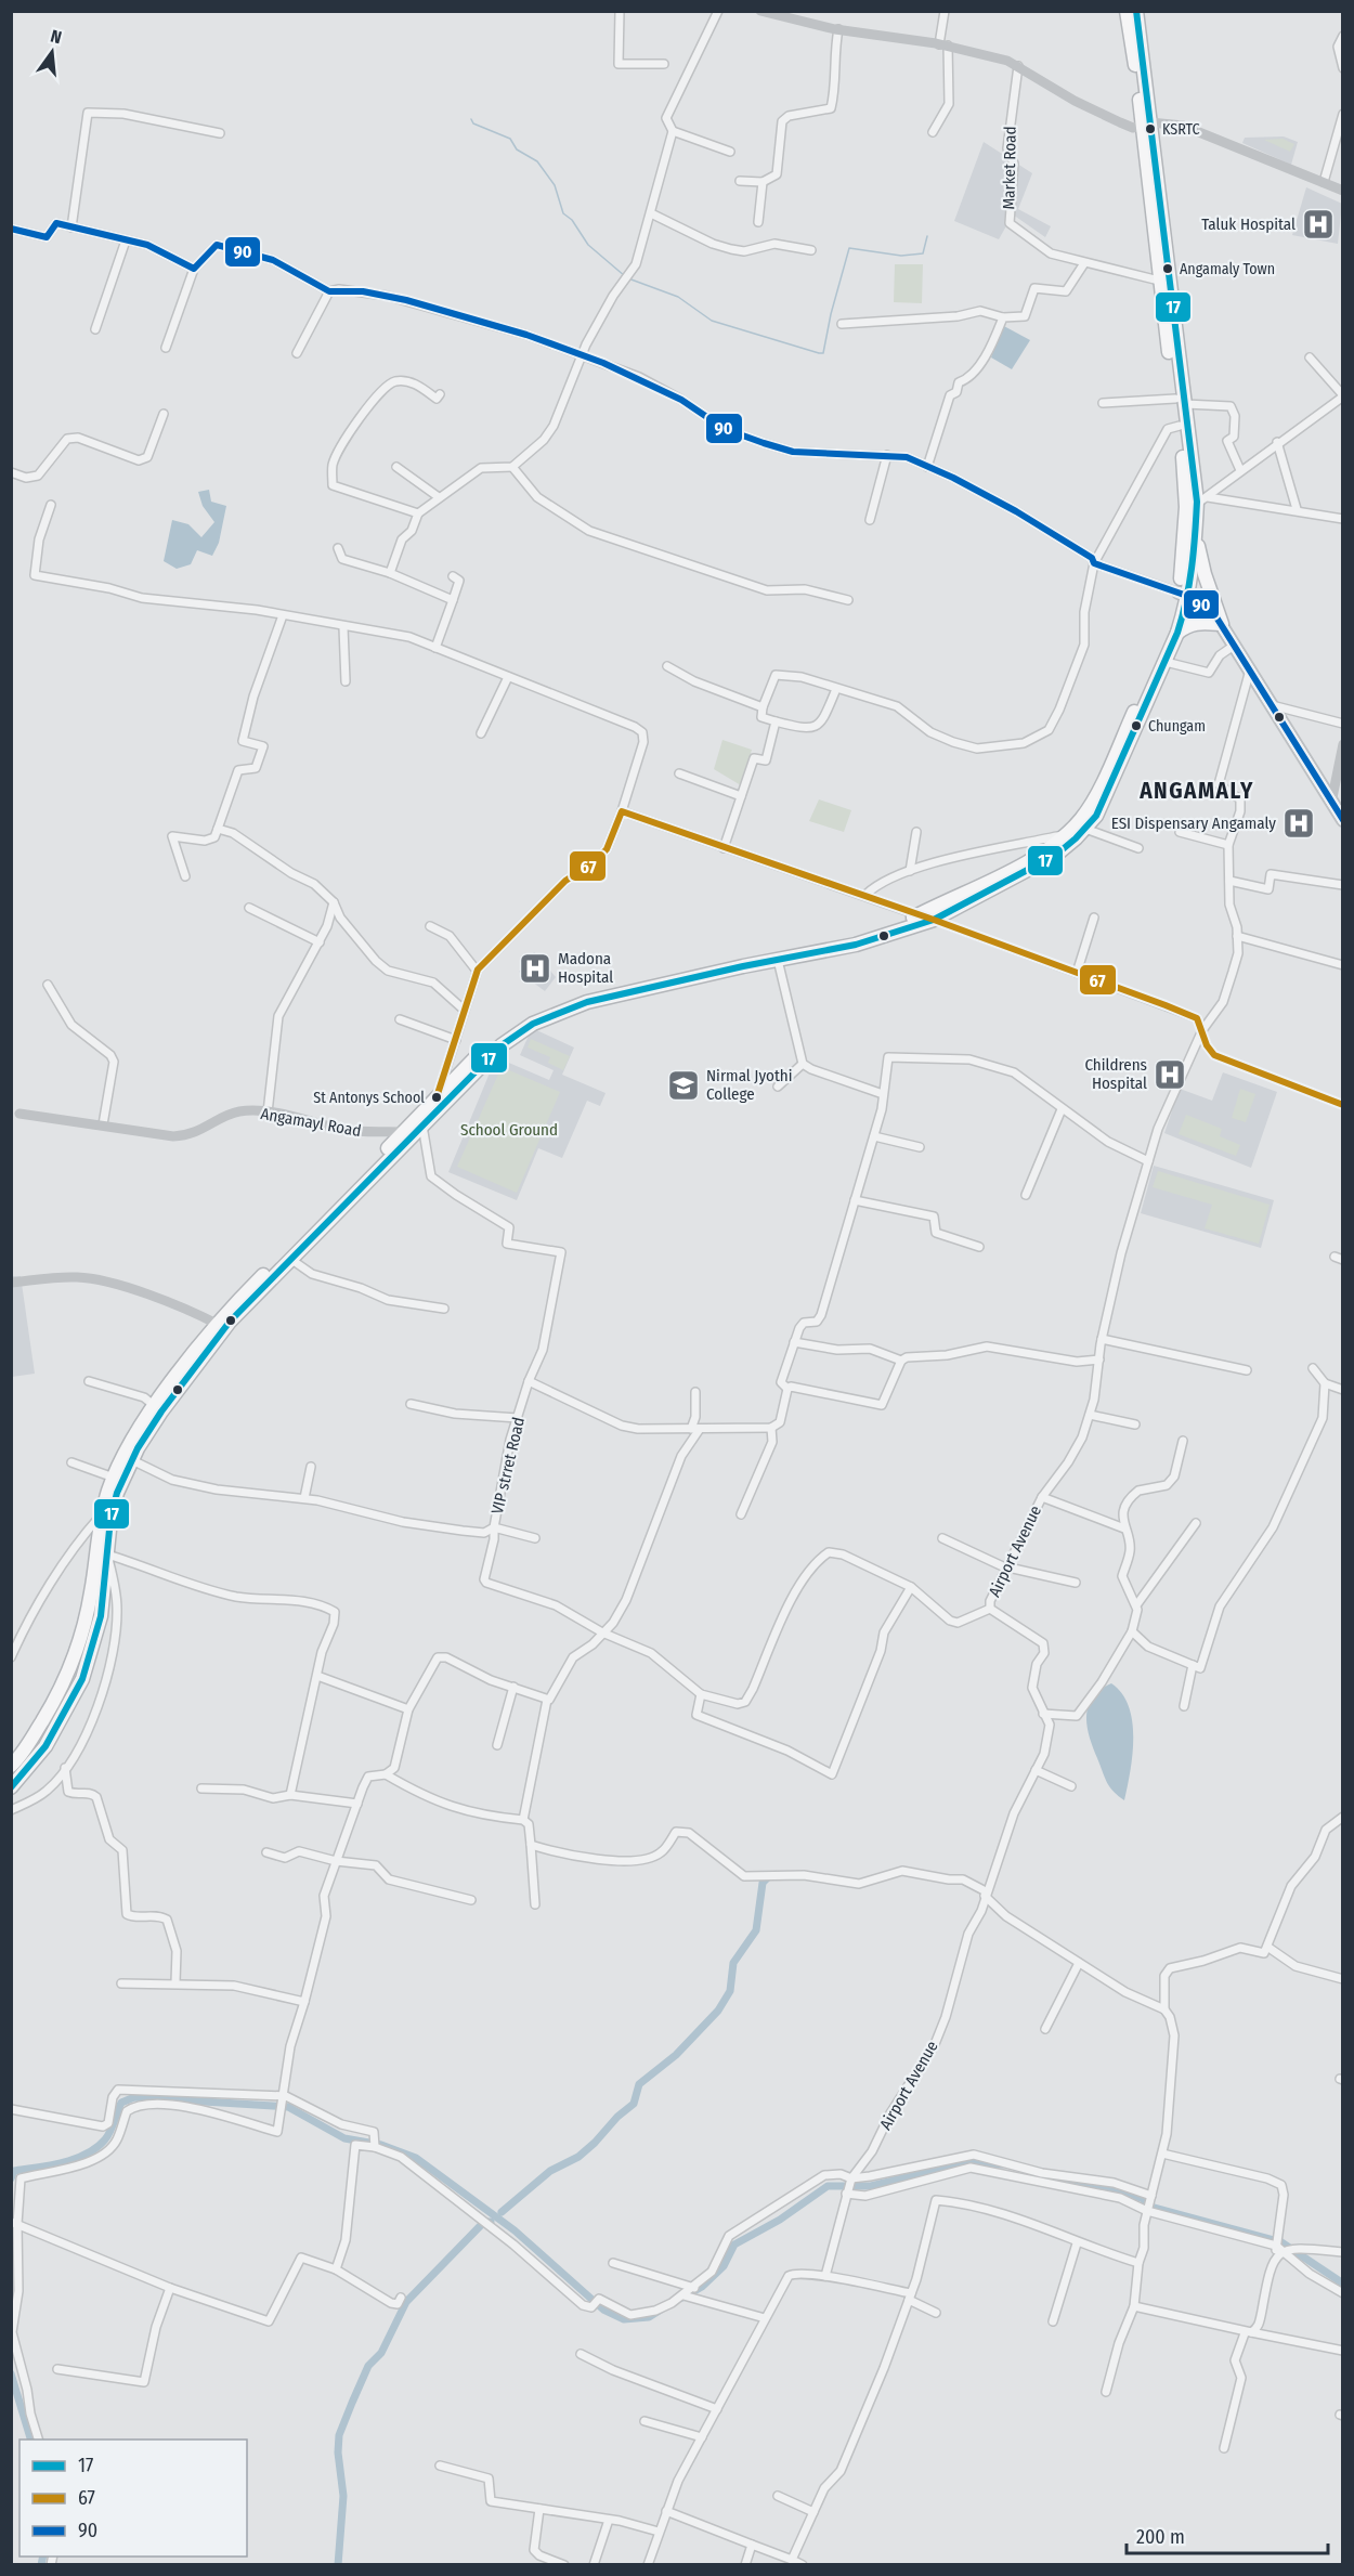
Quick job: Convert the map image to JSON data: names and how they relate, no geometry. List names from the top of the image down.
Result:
{
  "streets": {
    "main road": ["Angamayl Road"],
    "street": ["Market Road", "VIP strret Road", "Airport Avenue"]
  },
  "crossings": [
    ["Angamayl Road", "VIP strret Road"]
  ],
  "districts": ["ANGAMALY"],
  "parks": ["School Ground"],
  "places": {
    "other": [
      "KSRTC",
      "Angamaly Town",
      "Chungam",
      "St Antonys School"
    ],
    "hospital": [
      "Taluk Hospital",
      "ESI Dispensary Angamaly",
      "Madona Hospital",
      "Childrens Hospital"
    ],
    "school or university": ["Nirmal Jyothi College"]
  },
  "lines": ["transit line 17", "transit line 90", "transit line 67"],
  "legend": ["17", "67", "90"],
  "scale_bar": "200 m",
  "north": "top"
}
